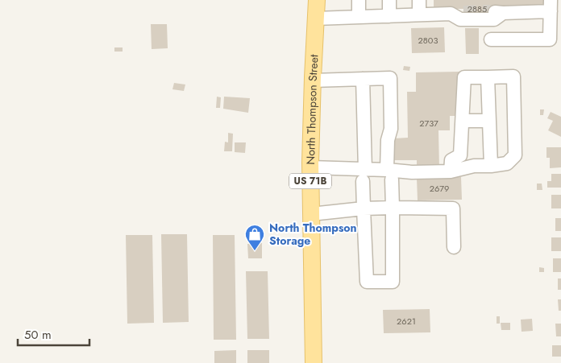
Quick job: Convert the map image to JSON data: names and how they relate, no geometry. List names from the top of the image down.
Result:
{
  "streets": {
    "main road": ["North Thompson Street", "US 71B"]
  },
  "places": {
    "shop": ["North Thompson Storage"]
  },
  "house_numbers": [
    "2885",
    "2803",
    "2737",
    "2679",
    "2621"
  ],
  "scale_bar": "50 m"
}
